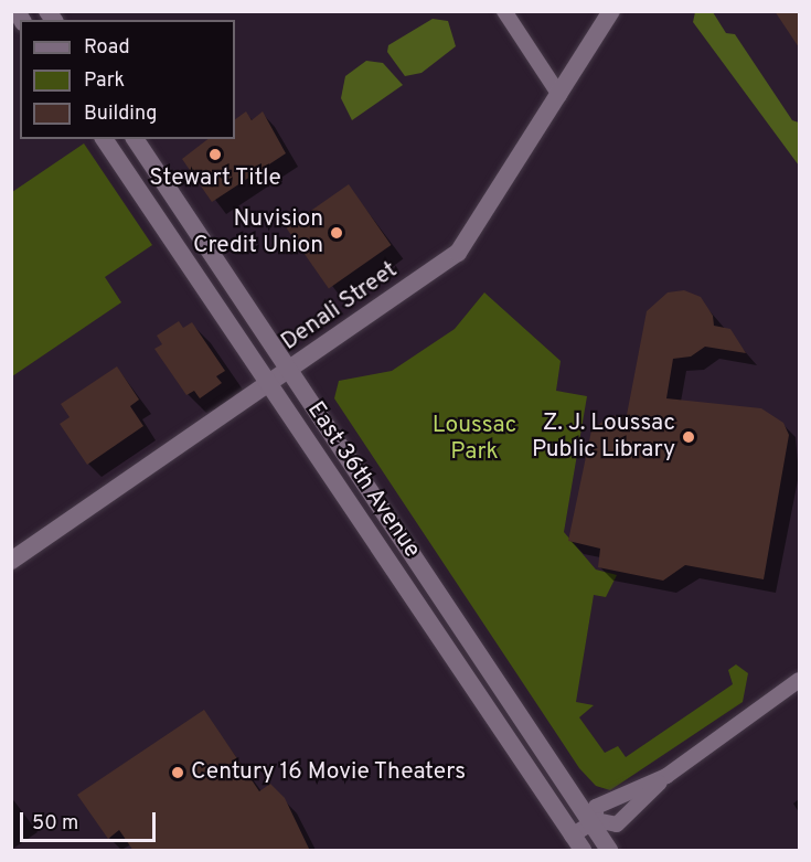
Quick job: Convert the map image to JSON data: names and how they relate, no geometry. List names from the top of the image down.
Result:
{
  "streets": {
    "main road": ["Denali Street", "East 36th Avenue"]
  },
  "crossings": [
    ["Denali Street", "East 36th Avenue"]
  ],
  "parks": ["Loussac Park"],
  "places": [
    "Stewart Title",
    "Nuvision Credit Union",
    "Z. J. Loussac Public Library",
    "Century 16 Movie Theaters"
  ],
  "legend": ["Road", "Park", "Building"],
  "scale_bar": "50 m"
}
